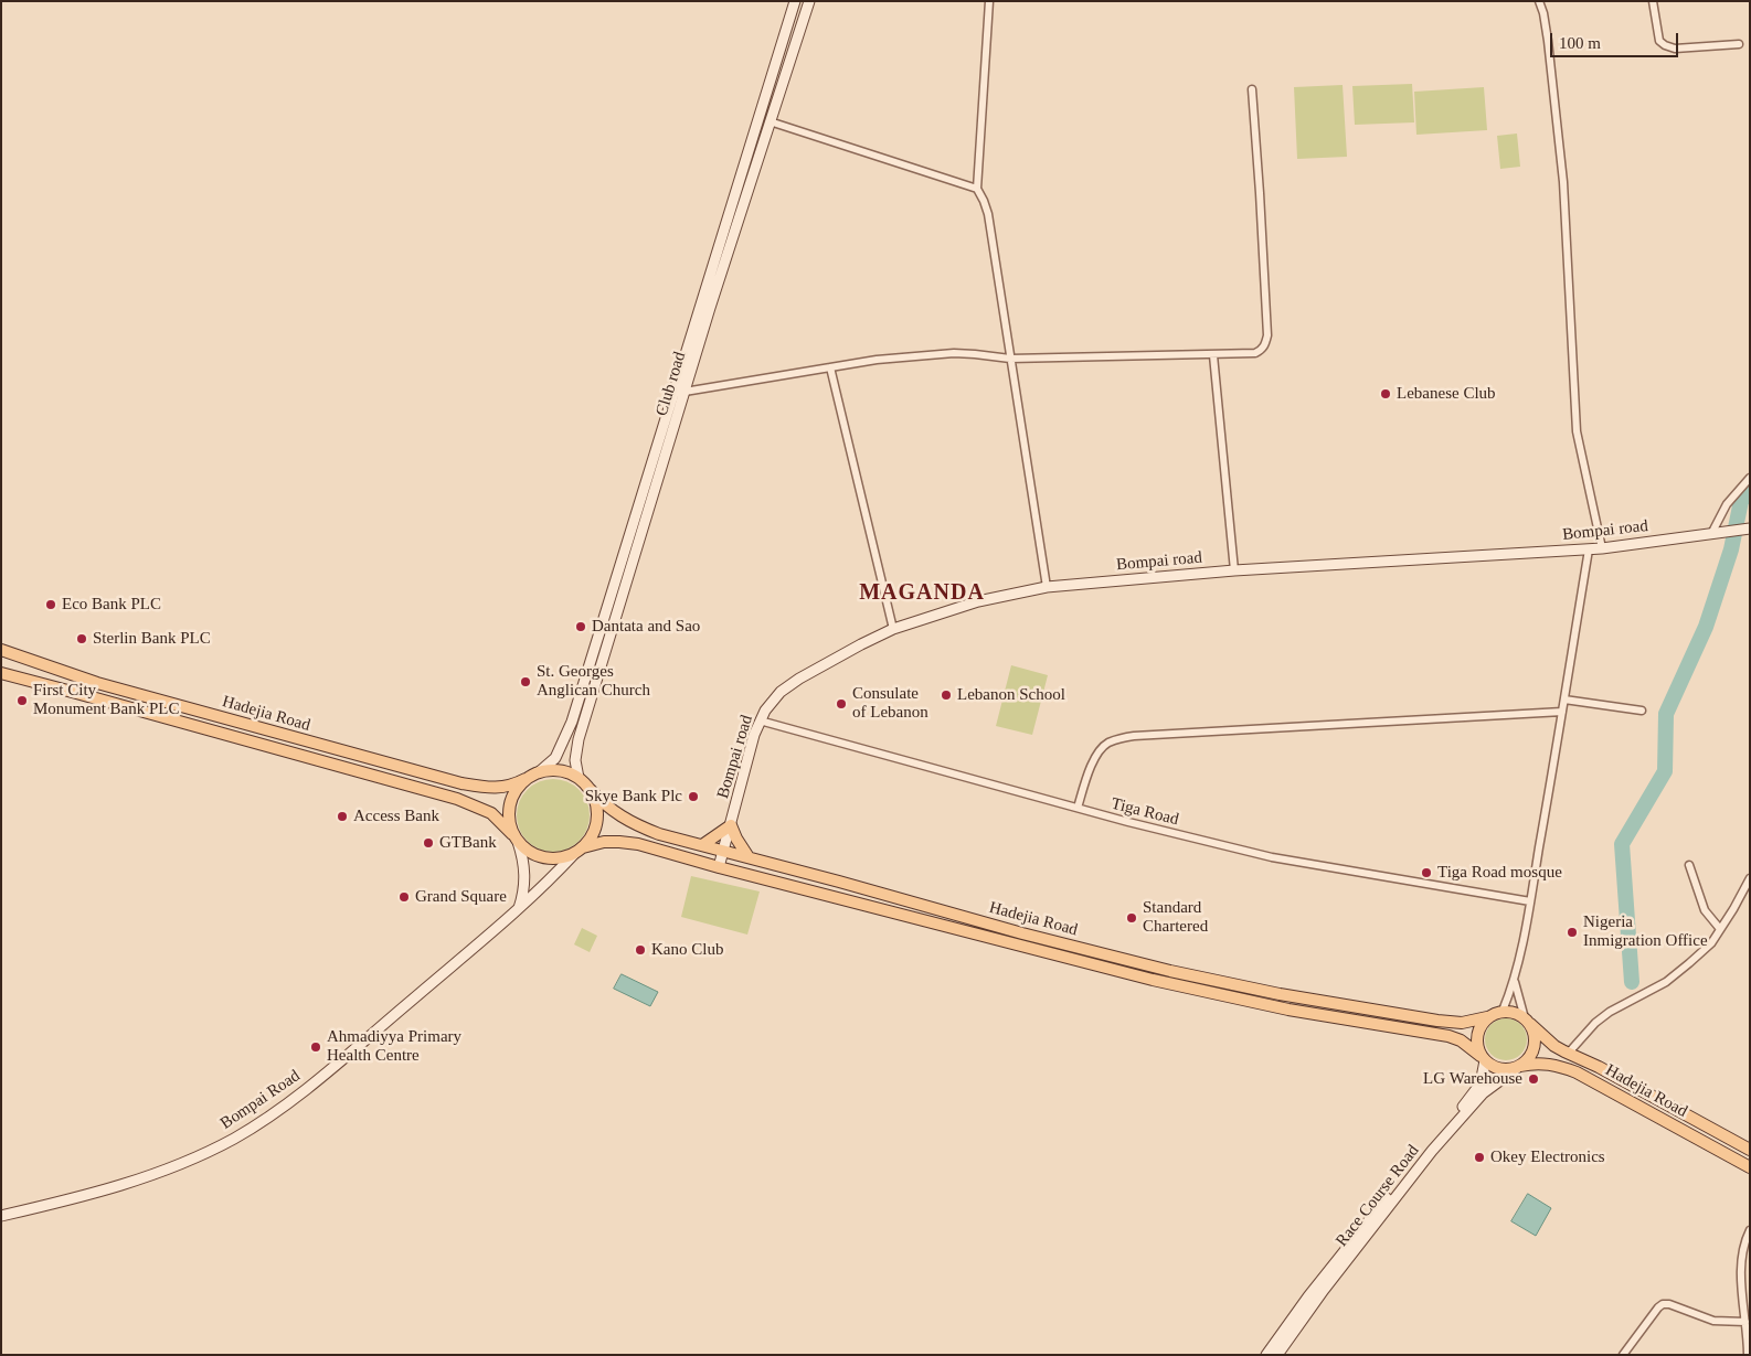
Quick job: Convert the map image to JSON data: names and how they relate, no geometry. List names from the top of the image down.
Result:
{
  "streets": {
    "main road": [
      "Club road",
      "Bompai road",
      "Hadejia Road",
      "Bompai Road",
      "Race Course Road"
    ],
    "street": ["Tiga Road"]
  },
  "crossings": [
    ["Club road", "Hadejia Road"],
    ["Club road", "Bompai Road"],
    ["Bompai road", "Hadejia Road"],
    ["Bompai road", "Tiga Road"],
    ["Hadejia Road", "Bompai Road"],
    ["Hadejia Road", "Race Course Road"]
  ],
  "districts": ["MAGANDA"],
  "places": [
    "Lebanese Club",
    "Eco Bank PLC",
    "Dantata and Sao",
    "Sterlin Bank PLC",
    "St. Georges Anglican Church",
    "Lebanon School",
    "First City Monument Bank PLC",
    "Consulate of Lebanon",
    "Skye Bank Plc",
    "Access Bank",
    "GTBank",
    "Tiga Road mosque",
    "Grand Square",
    "Standard Chartered",
    "Nigeria Inmigration Office",
    "Kano Club",
    "Ahmadiyya Primary Health Centre",
    "LG Warehouse",
    "Okey Electronics"
  ],
  "scale_bar": "100 m"
}
